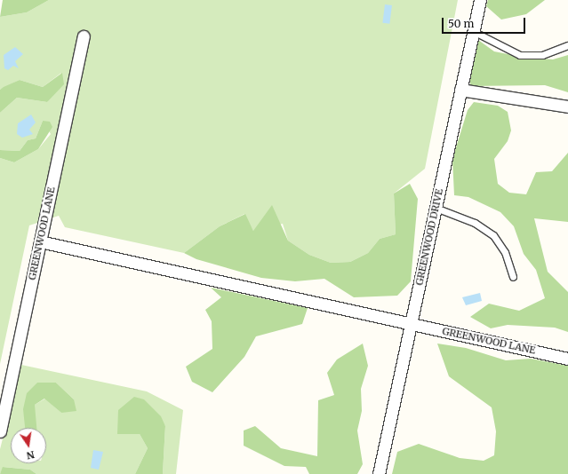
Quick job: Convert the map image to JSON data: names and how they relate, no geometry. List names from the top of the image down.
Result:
{
  "streets": {
    "street": ["GREENWOOD LANE", "GREENWOOD DRIVE"]
  },
  "crossings": [
    ["GREENWOOD LANE", "GREENWOOD DRIVE"]
  ],
  "scale_bar": "50 m",
  "north": "bottom"
}
